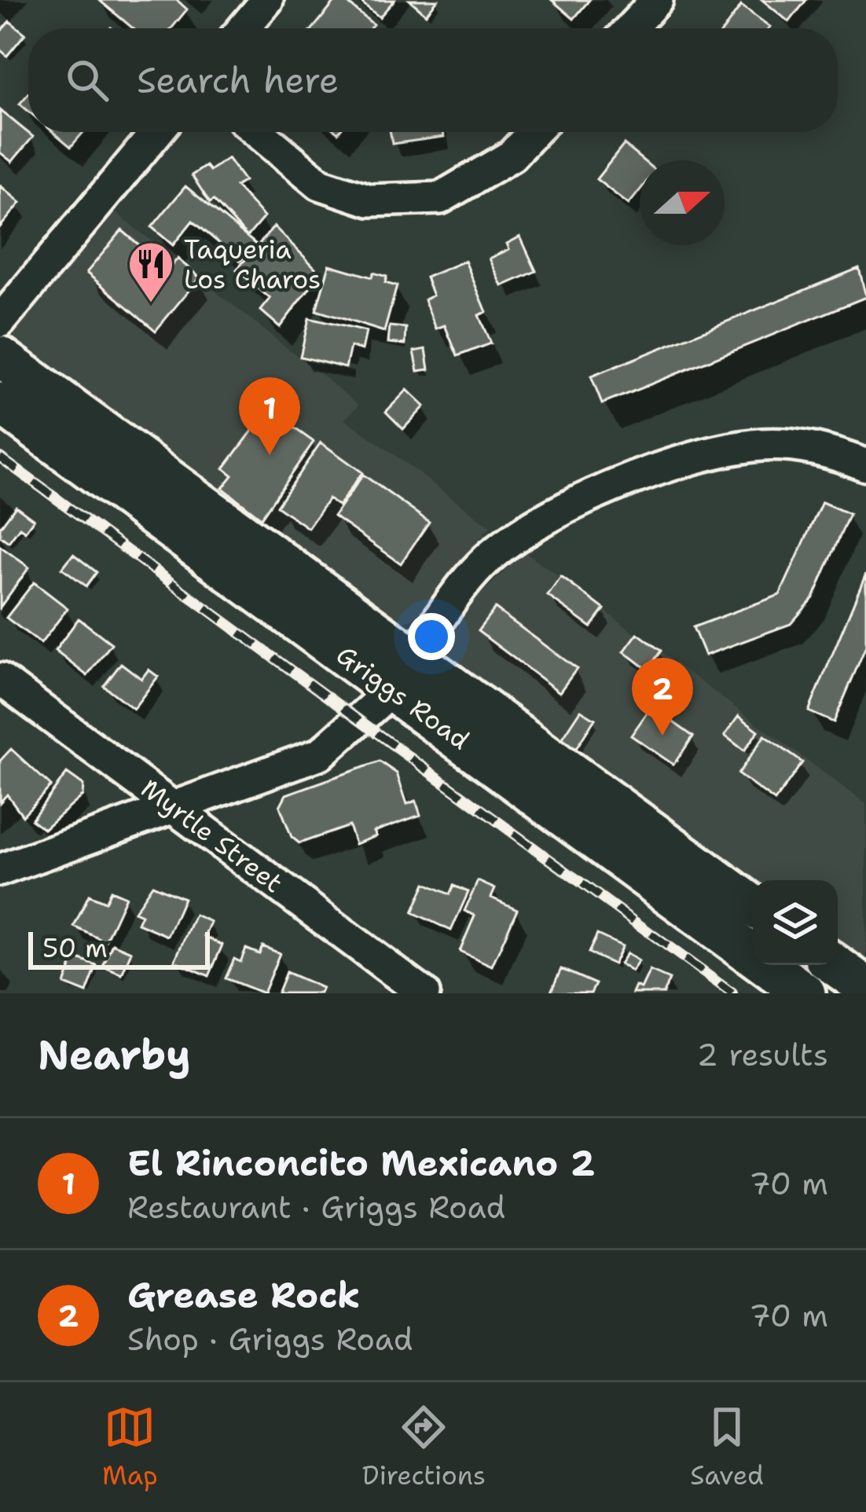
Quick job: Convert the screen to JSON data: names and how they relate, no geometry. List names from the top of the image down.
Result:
{
  "streets": {
    "main road": ["Griggs Road"],
    "street": ["Myrtle Street"]
  },
  "places": {
    "restaurant": ["Taqueria Los Charos"]
  },
  "scale_bar": "50 m",
  "north": "right",
  "page": {
    "search": "Search here",
    "pins": ["1", "2"],
    "scale": "50 m",
    "heading": ["Nearby", "2 results"],
    "list": [
      {
        "mark": "1",
        "name": "El Rinconcito Mexicano 2",
        "note": "Restaurant · Griggs Road",
        "value": "70 m"
      },
      {
        "mark": "2",
        "name": "Grease Rock",
        "note": "Shop · Griggs Road",
        "value": "70 m"
      }
    ],
    "nav": ["Map", "Directions", "Saved"]
  }
}
